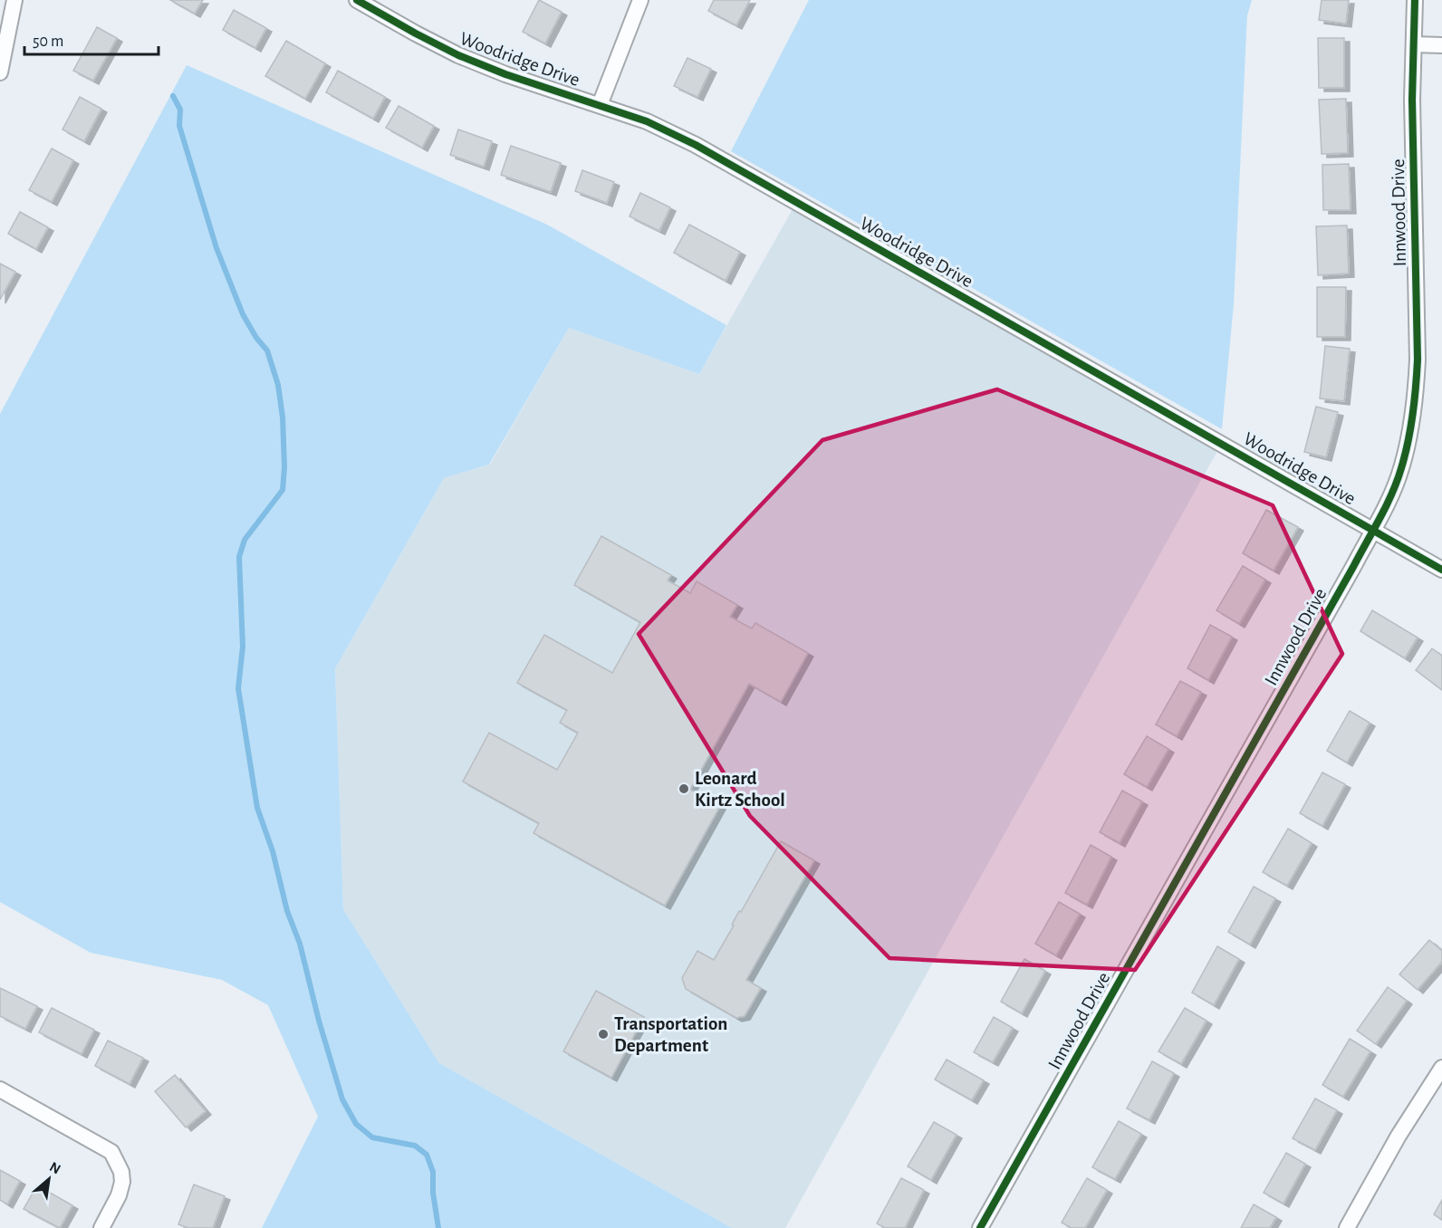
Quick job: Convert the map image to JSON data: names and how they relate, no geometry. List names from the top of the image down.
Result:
{
  "streets": {
    "street": ["Woodridge Drive", "Innwood Drive"]
  },
  "crossings": [
    ["Woodridge Drive", "Innwood Drive"]
  ],
  "places": ["Leonard Kirtz School", "Transportation Department"],
  "scale_bar": "50 m",
  "north": "top right"
}
